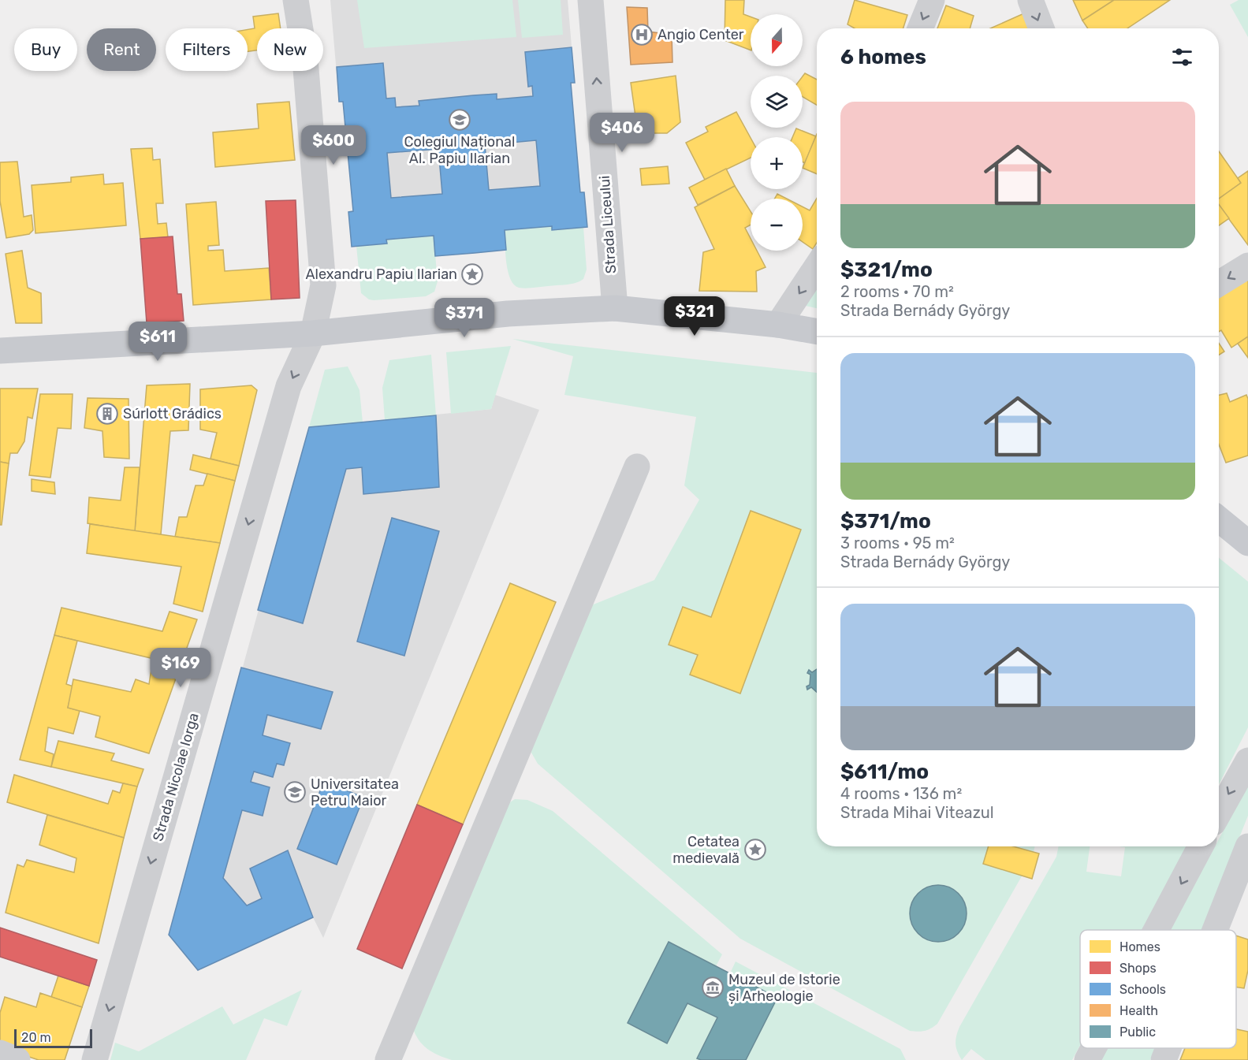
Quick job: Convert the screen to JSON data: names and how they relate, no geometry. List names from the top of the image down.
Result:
{
  "streets": {
    "street": ["Strada Liceului", "Strada Nicolae Iorga"]
  },
  "one_way": ["Strada Liceului", "Strada Nicolae Iorga"],
  "places": {
    "hospital": ["Angio Center"],
    "school or university": ["Colegiul Național Al. Papiu Ilarian", "Universitatea Petru Maior"],
    "place": ["Alexandru Papiu Ilarian", "Cetatea medievală"],
    "building": ["Súrlott Grádics"],
    "museum": ["Muzeul de Istorie și Arheologie"]
  },
  "legend": [
    "Homes",
    "Shops",
    "Schools",
    "Health",
    "Public"
  ],
  "scale_bar": "20 m",
  "north": "bottom",
  "page": {
    "map_buttons": ["+", "−"],
    "chip": [
      "Buy",
      "Rent",
      "Filters",
      "New"
    ],
    "heading": "6 homes",
    "list": [
      {
        "name": "$321/mo",
        "note": "2 rooms · 70 m² · Strada Bernády György"
      },
      {
        "name": "$371/mo",
        "note": "3 rooms · 95 m² · Strada Bernády György"
      },
      {
        "name": "$611/mo",
        "note": "4 rooms · 136 m² · Strada Mihai Viteazul"
      }
    ],
    "price": [
      "$406",
      "$600",
      "$321",
      "$371",
      "$611",
      "$169"
    ],
    "scale": "20 m"
  }
}
